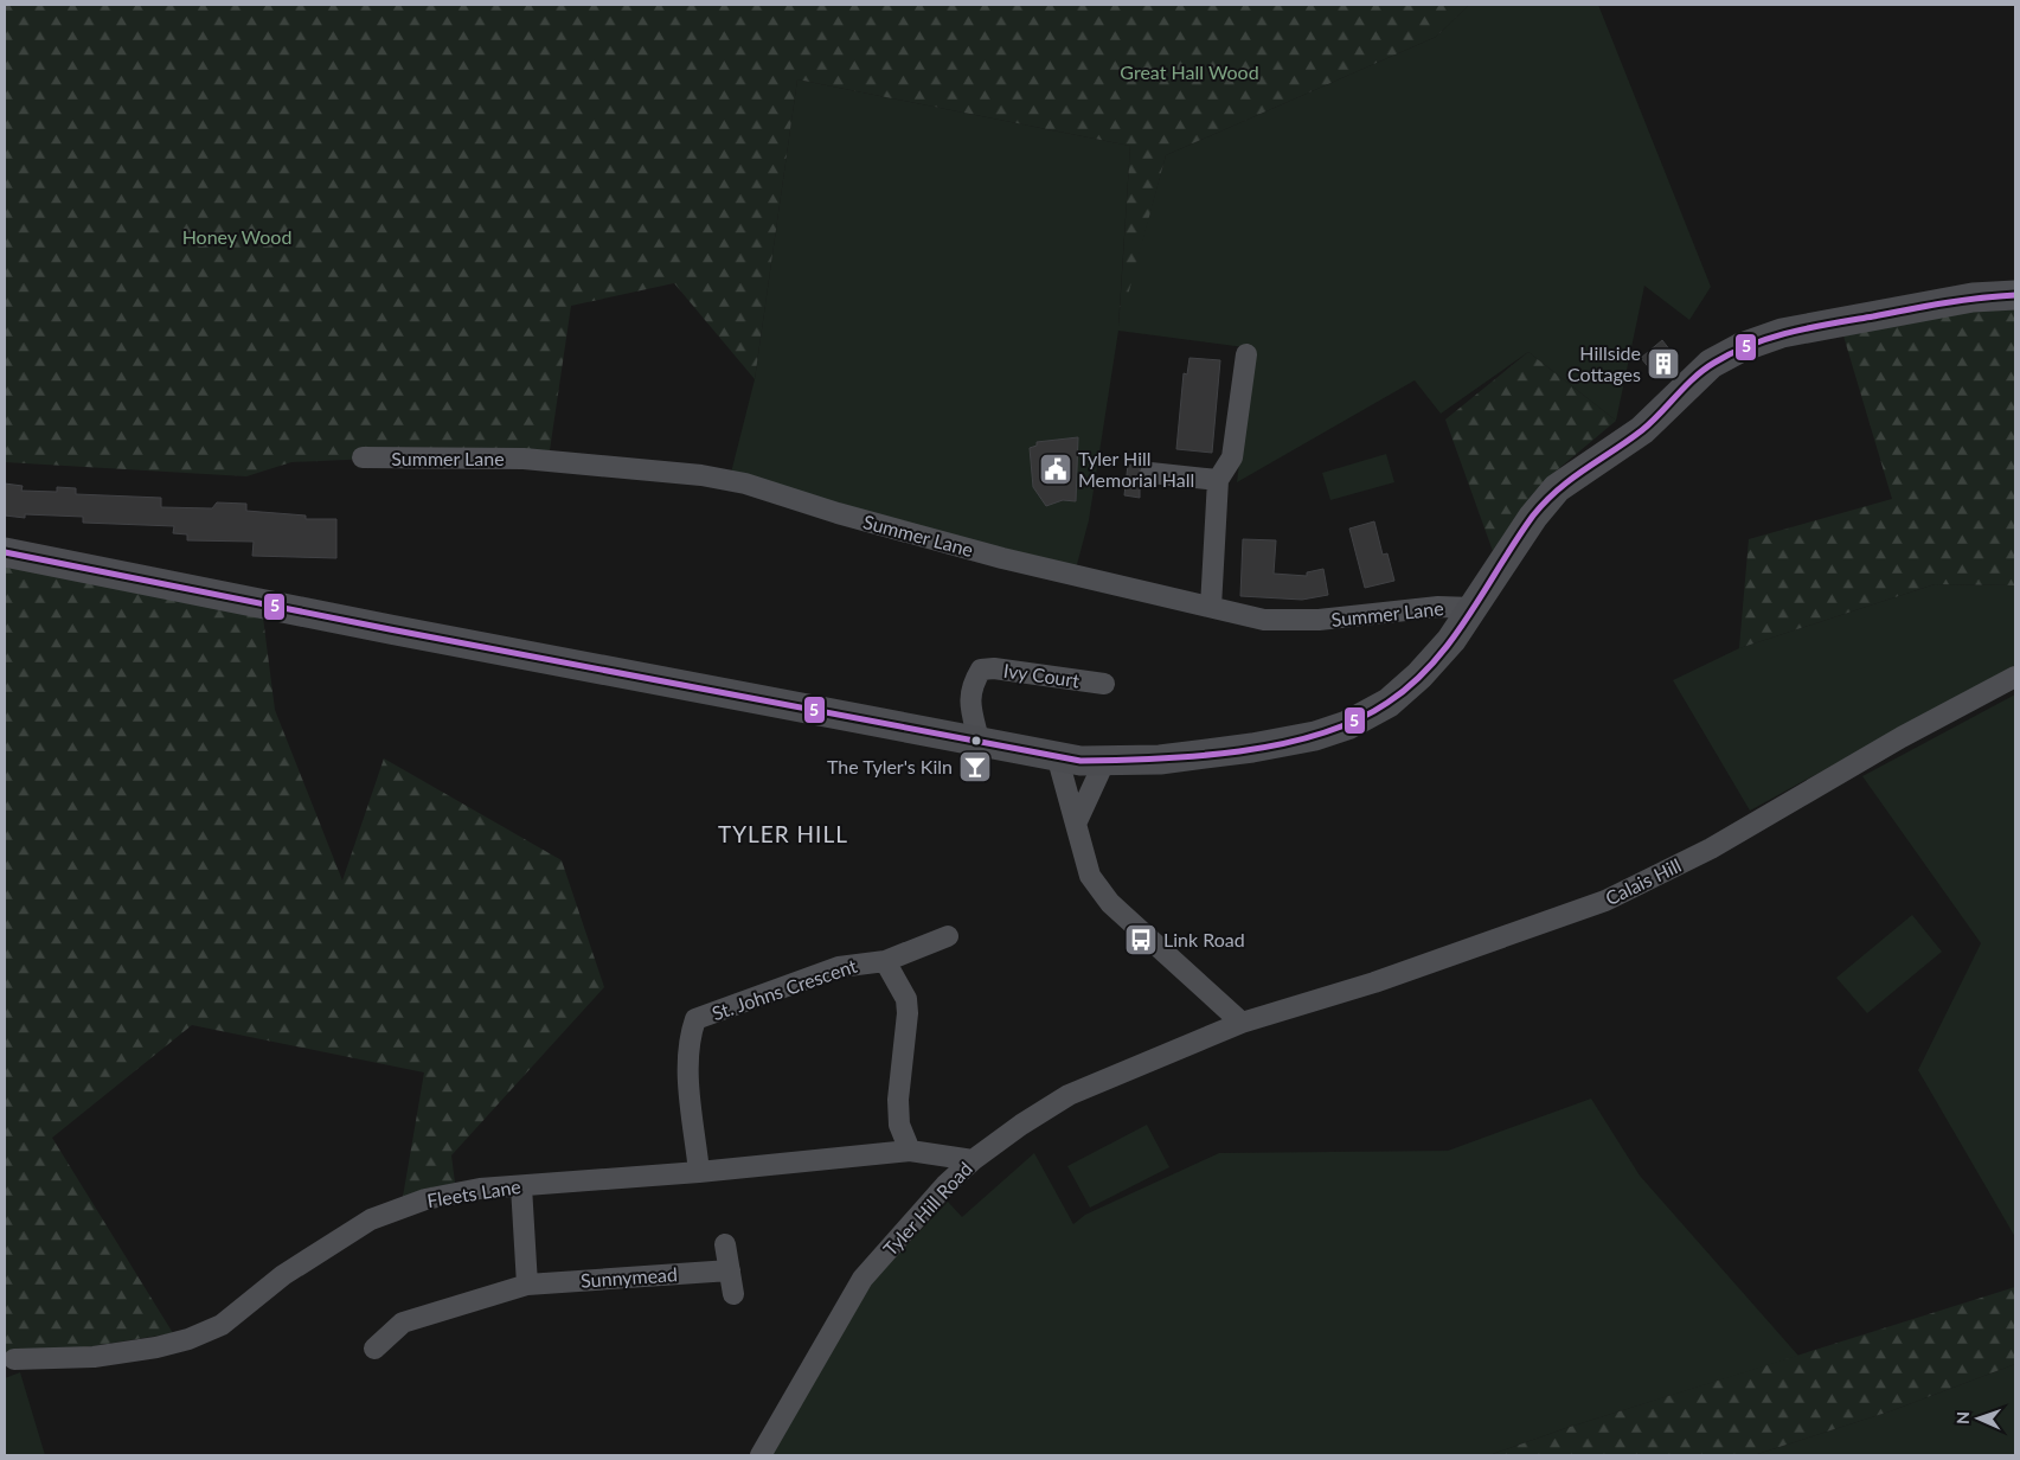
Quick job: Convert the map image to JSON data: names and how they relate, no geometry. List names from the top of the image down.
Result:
{
  "streets": {
    "street": [
      "Summer Lane",
      "Ivy Court",
      "Calais Hill",
      "St. Johns Crescent",
      "Fleets Lane",
      "Tyler Hill Road",
      "Sunnymead"
    ]
  },
  "crossings": [
    ["Calais Hill", "Tyler Hill Road"],
    ["St. Johns Crescent", "Fleets Lane"],
    ["Fleets Lane", "Tyler Hill Road"]
  ],
  "districts": ["TYLER HILL"],
  "parks": ["Great Hall Wood", "Honey Wood"],
  "places": {
    "building": ["Hillside Cottages"],
    "public building": ["Tyler Hill Memorial Hall"],
    "bar": ["The Tyler's Kiln"],
    "bus stop": ["Link Road"]
  },
  "lines": ["transit line 5"],
  "north": "left"
}
